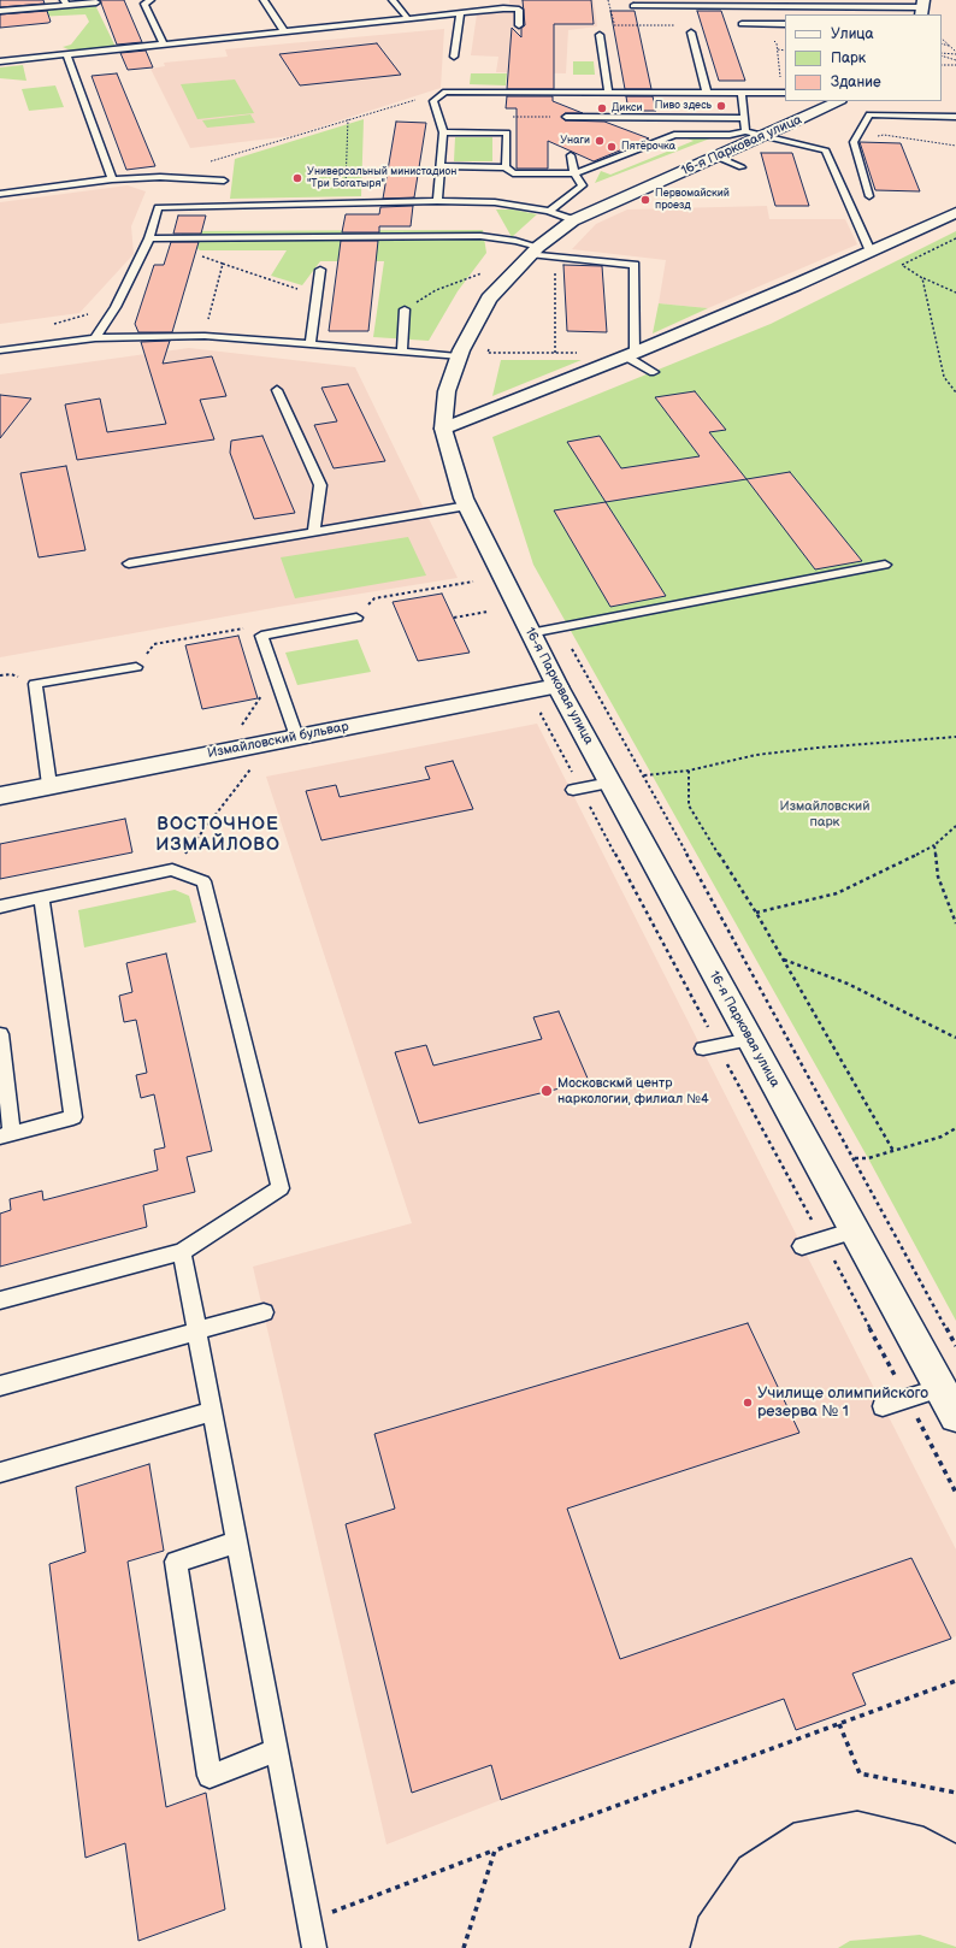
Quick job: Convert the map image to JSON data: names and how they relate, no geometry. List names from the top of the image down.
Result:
{
  "streets": {
    "main road": ["16-я Парковая улица", "Измайловский бульвар"]
  },
  "crossings": [
    ["16-я Парковая улица", "Измайловский бульвар"]
  ],
  "districts": ["ВОСТОЧНОЕ ИЗМАЙЛОВО"],
  "parks": ["Измайловский парк"],
  "places": [
    "Пиво здесь",
    "Дикси",
    "Унаги",
    "Пятёрочка",
    "Универсальный министадион \"Три Богатыря\"",
    "Первомайский проезд",
    "Московскмй центр наркологии, филиал №4",
    "Училище олимпийского резерва № 1"
  ],
  "legend": ["Улица", "Парк", "Здание"]
}
